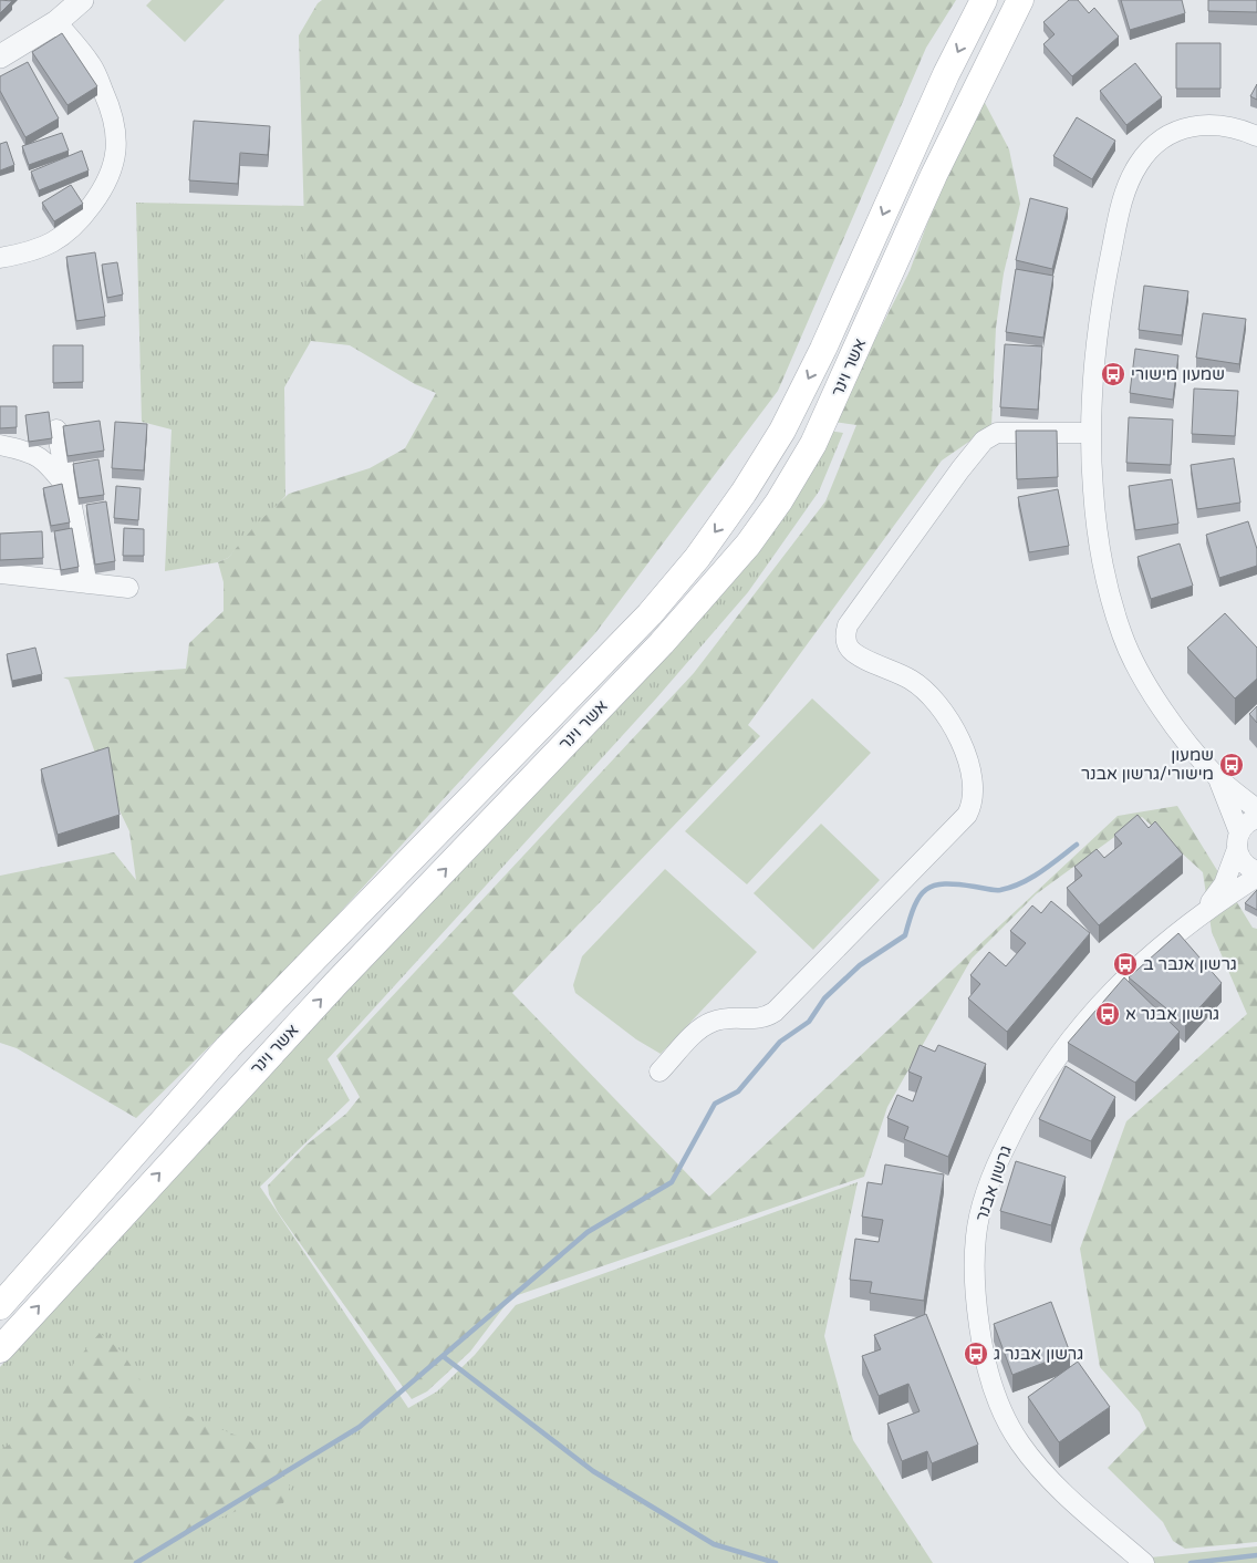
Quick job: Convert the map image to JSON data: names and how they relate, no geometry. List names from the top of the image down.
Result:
{
  "streets": {
    "main road": ["אשר וינר"],
    "street": ["גרשון אבנר"]
  },
  "places": {
    "bus stop": [
      "שמעון מישורי",
      "שמעון מישורי/גרשון אבנר",
      "גרשון אנבר ב",
      "גרשון אבנר א",
      "גרשון אבנר ג"
    ]
  }
}
